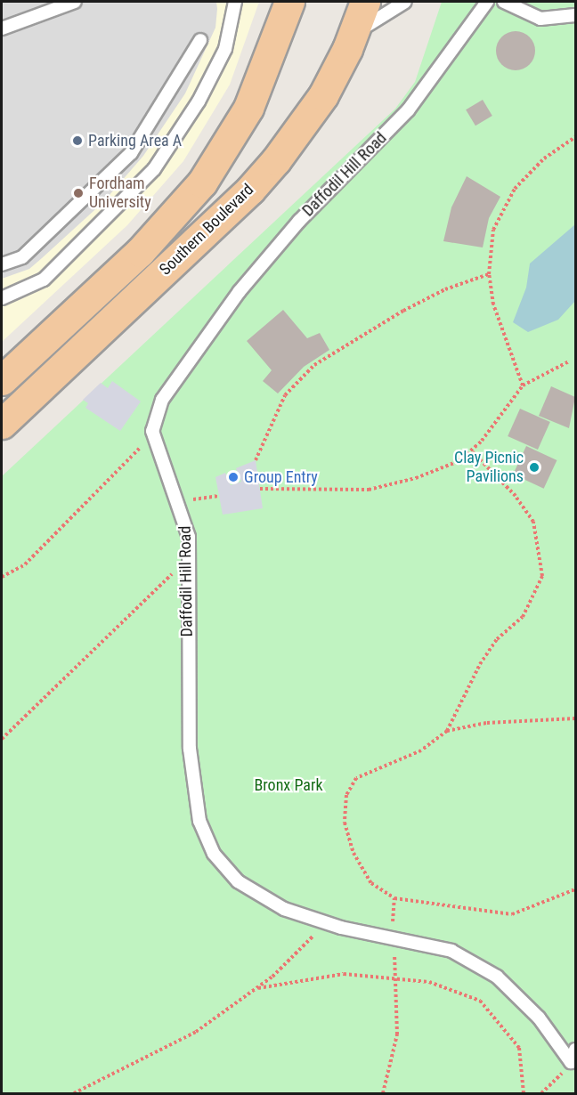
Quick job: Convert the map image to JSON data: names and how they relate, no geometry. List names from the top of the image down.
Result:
{
  "streets": {
    "main road": ["Southern Boulevard"],
    "lane": ["Daffodil Hill Road"]
  },
  "parks": ["Bronx Park"],
  "places": [
    "Parking Area A",
    "Fordham University",
    "Clay Picnic Pavilions",
    "Group Entry"
  ]
}
